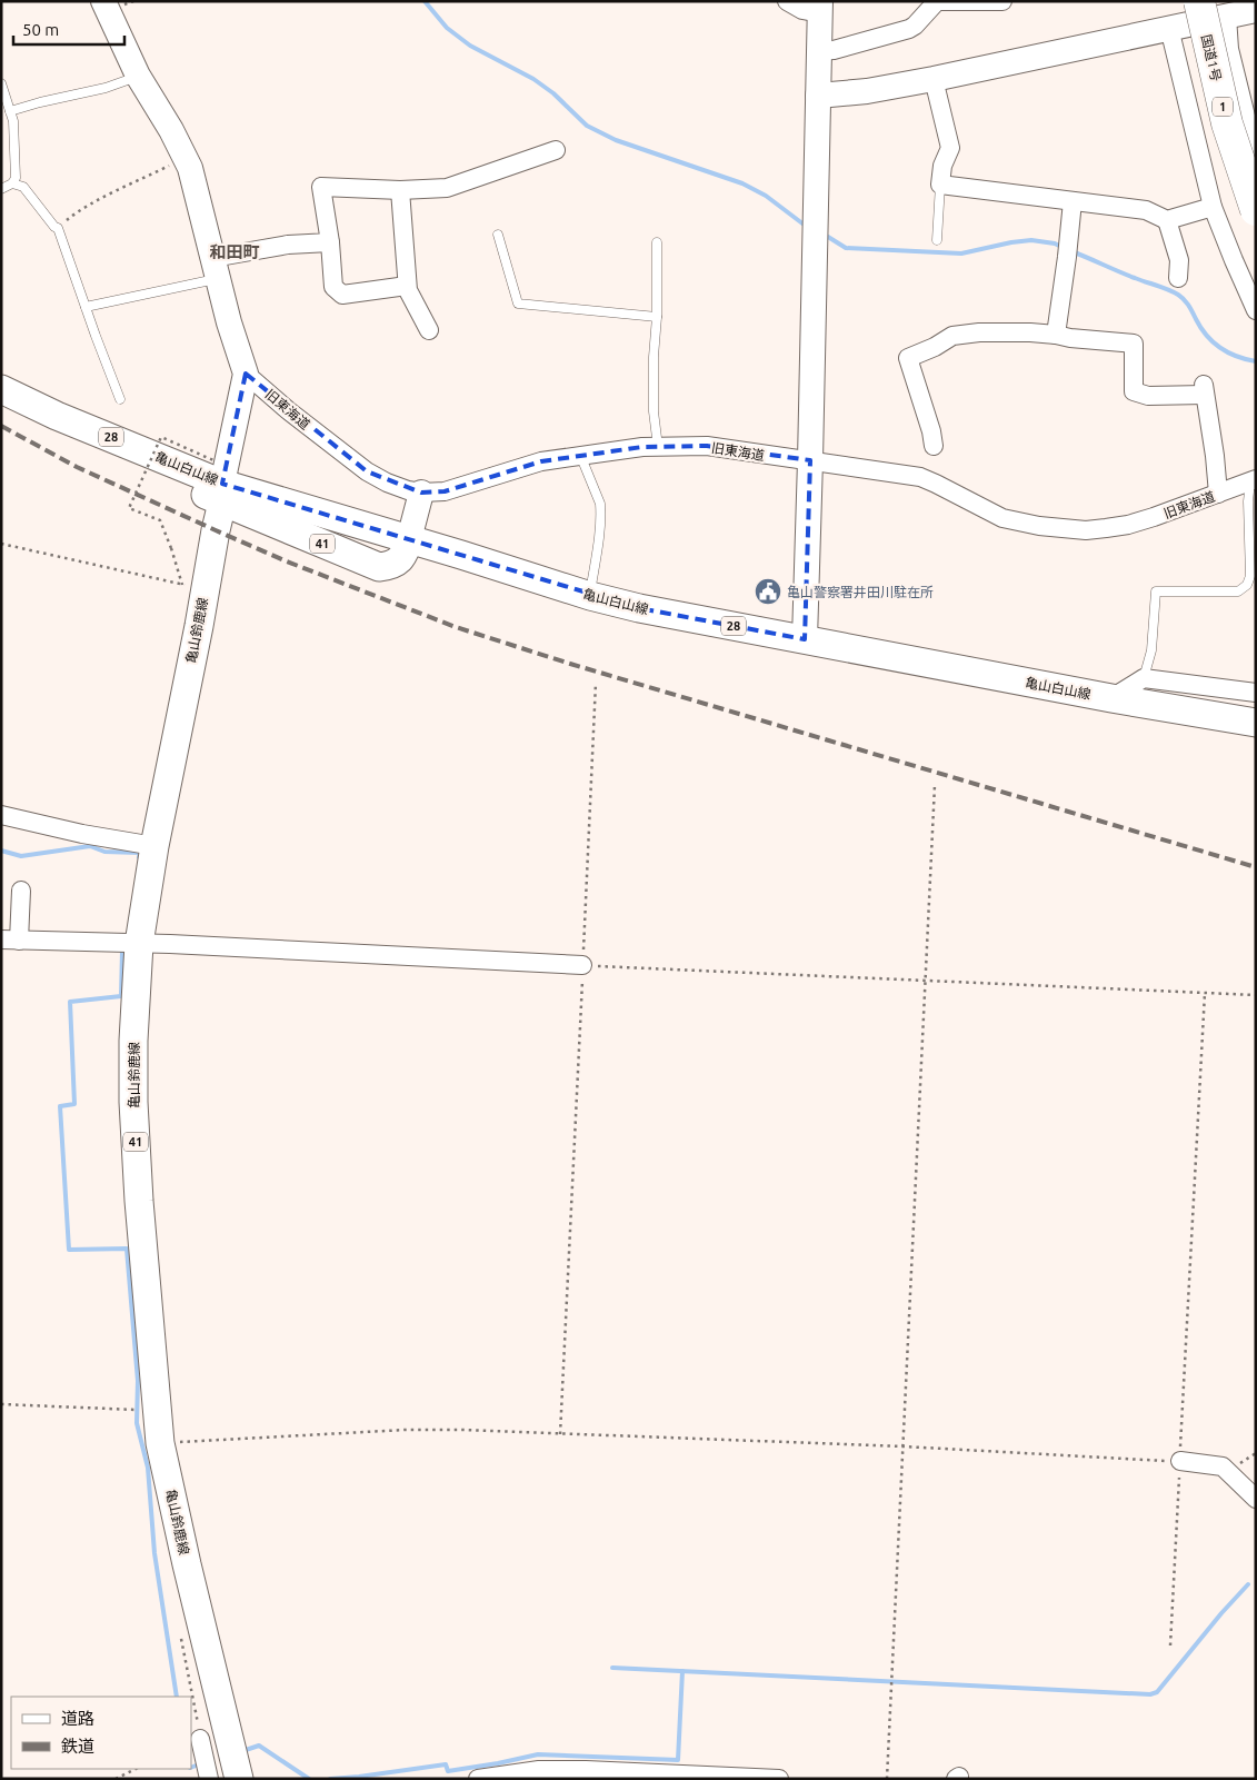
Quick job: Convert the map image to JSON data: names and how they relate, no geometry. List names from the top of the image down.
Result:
{
  "streets": {
    "highway": ["国道1号", "1"],
    "main road": [
      "28",
      "亀山白山線",
      "41",
      "亀山鈴鹿線"
    ],
    "street": ["旧東海道"]
  },
  "crossings": [
    ["28", "41"],
    ["亀山白山線", "41"],
    ["41", "亀山鈴鹿線"]
  ],
  "districts": ["和田町"],
  "places": {
    "public building": ["亀山警察署井田川駐在所"]
  },
  "legend": ["道路", "鉄道"],
  "scale_bar": "50 m"
}
